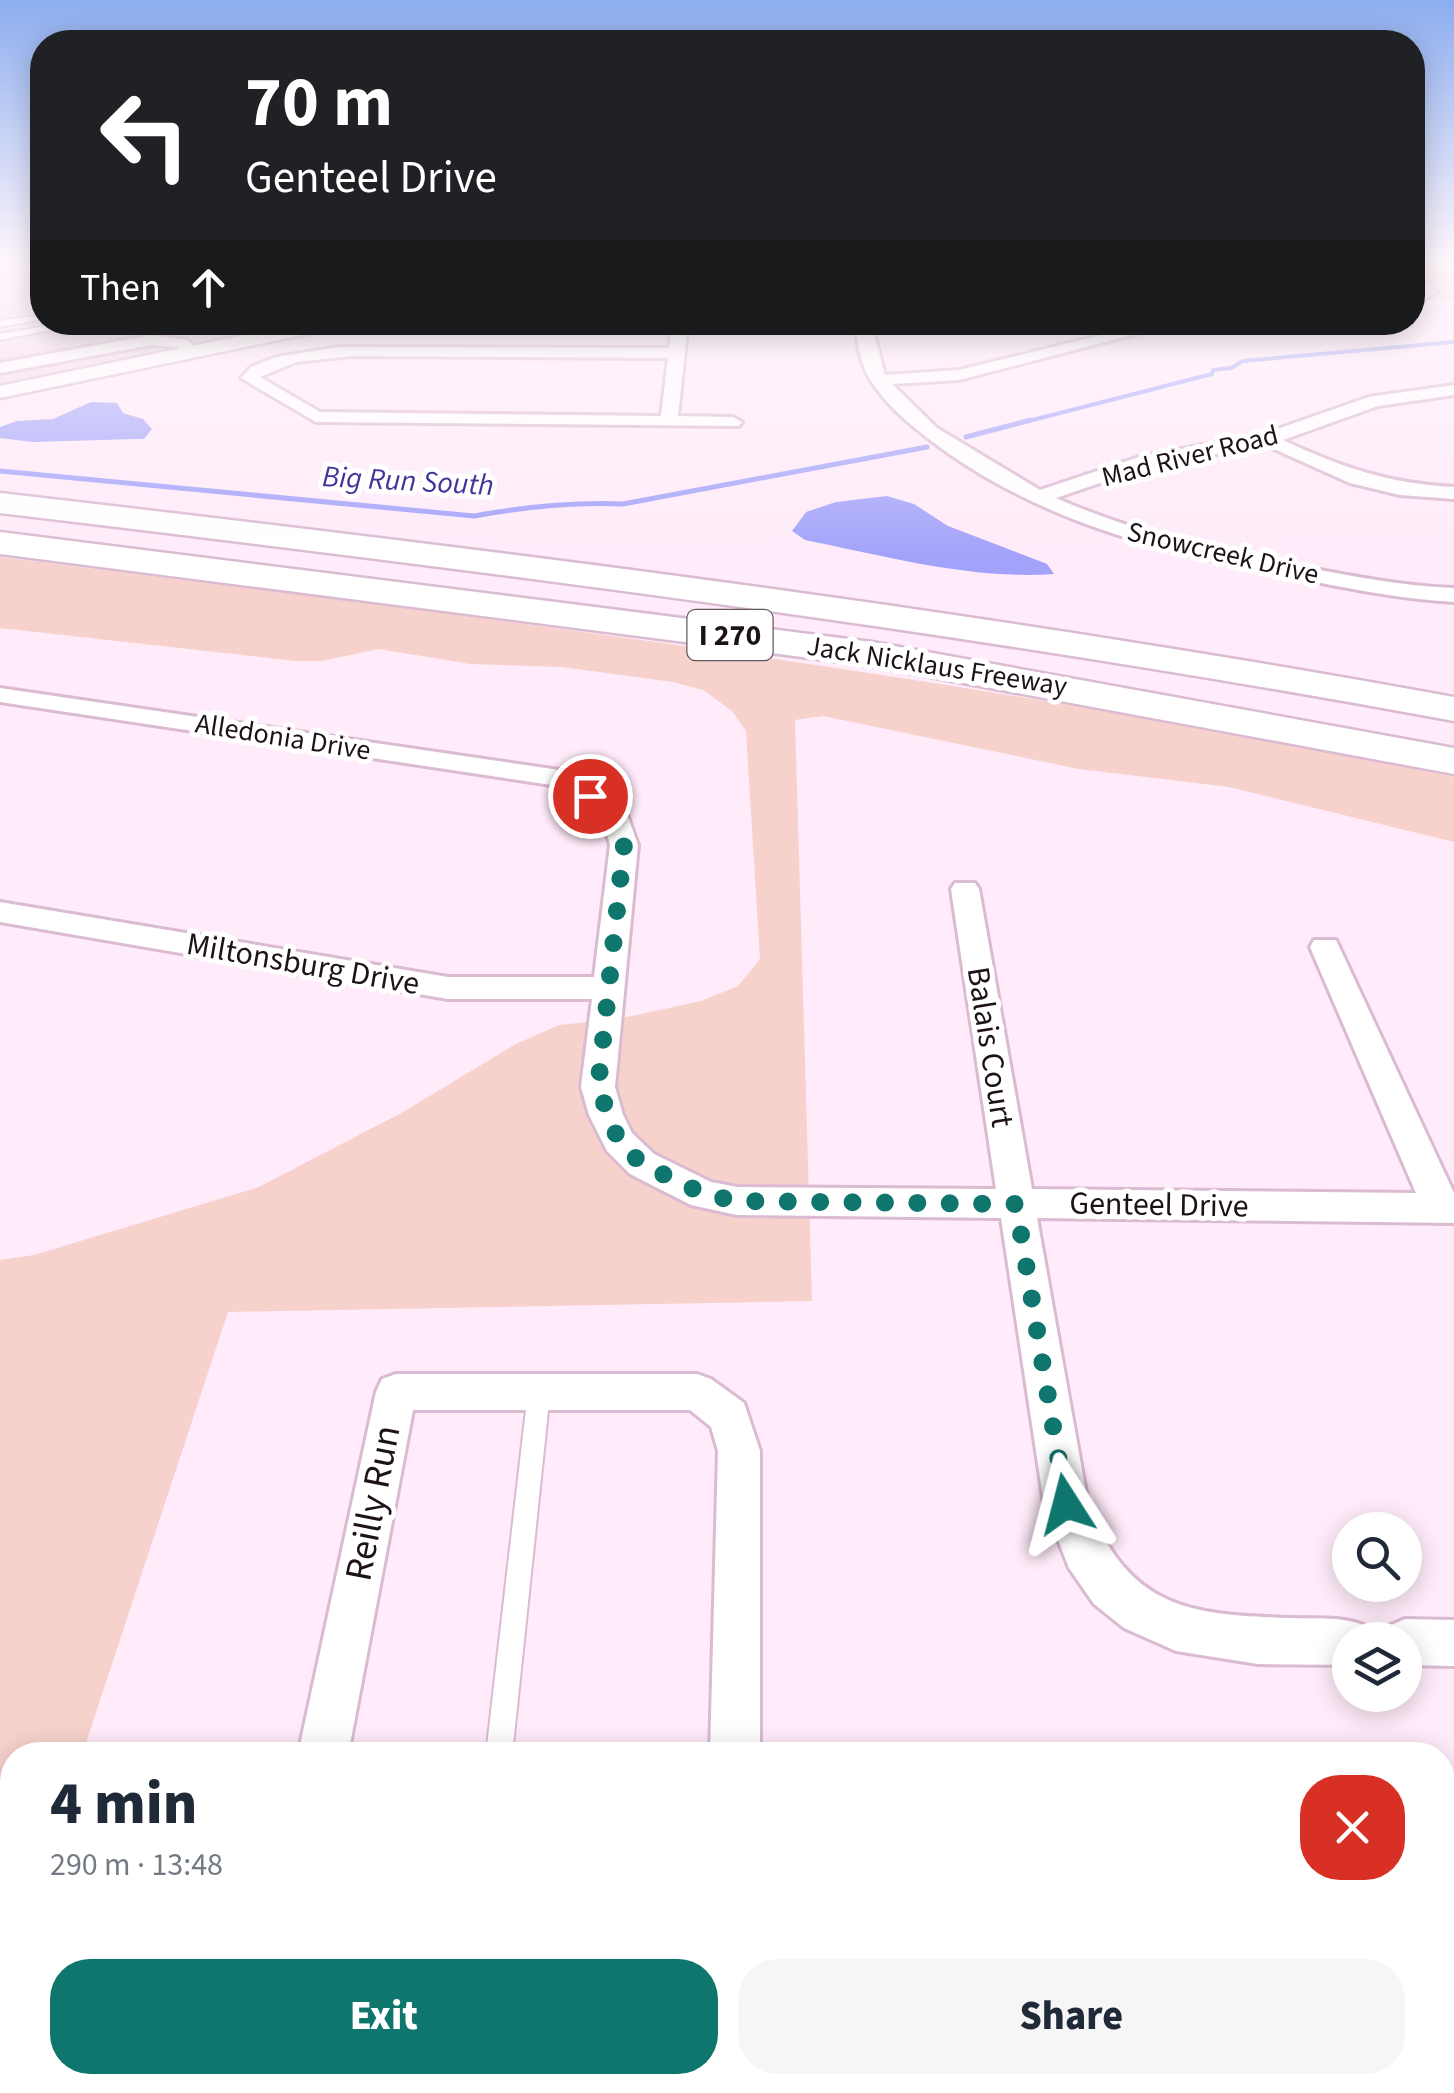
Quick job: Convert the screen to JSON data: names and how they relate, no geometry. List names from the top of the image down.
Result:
{
  "streets": {
    "highway": ["I 270", "Jack Nicklaus Freeway"],
    "street": [
      "Mad River Road",
      "Snowcreek Drive",
      "Alledonia Drive",
      "Miltonsburg Drive",
      "Balais Court",
      "Genteel Drive",
      "Reilly Run"
    ]
  },
  "crossings": [
    ["Mad River Road", "Snowcreek Drive"],
    ["Alledonia Drive", "Genteel Drive"],
    ["Miltonsburg Drive", "Genteel Drive"],
    ["Balais Court", "Genteel Drive"]
  ],
  "water": ["Big Run South"],
  "page": {
    "turn": ["70 m", "Genteel Drive"],
    "then": "Then",
    "heading": ["4 min", "290 m · 13:48"],
    "buttons": ["Exit", "Share"]
  }
}
